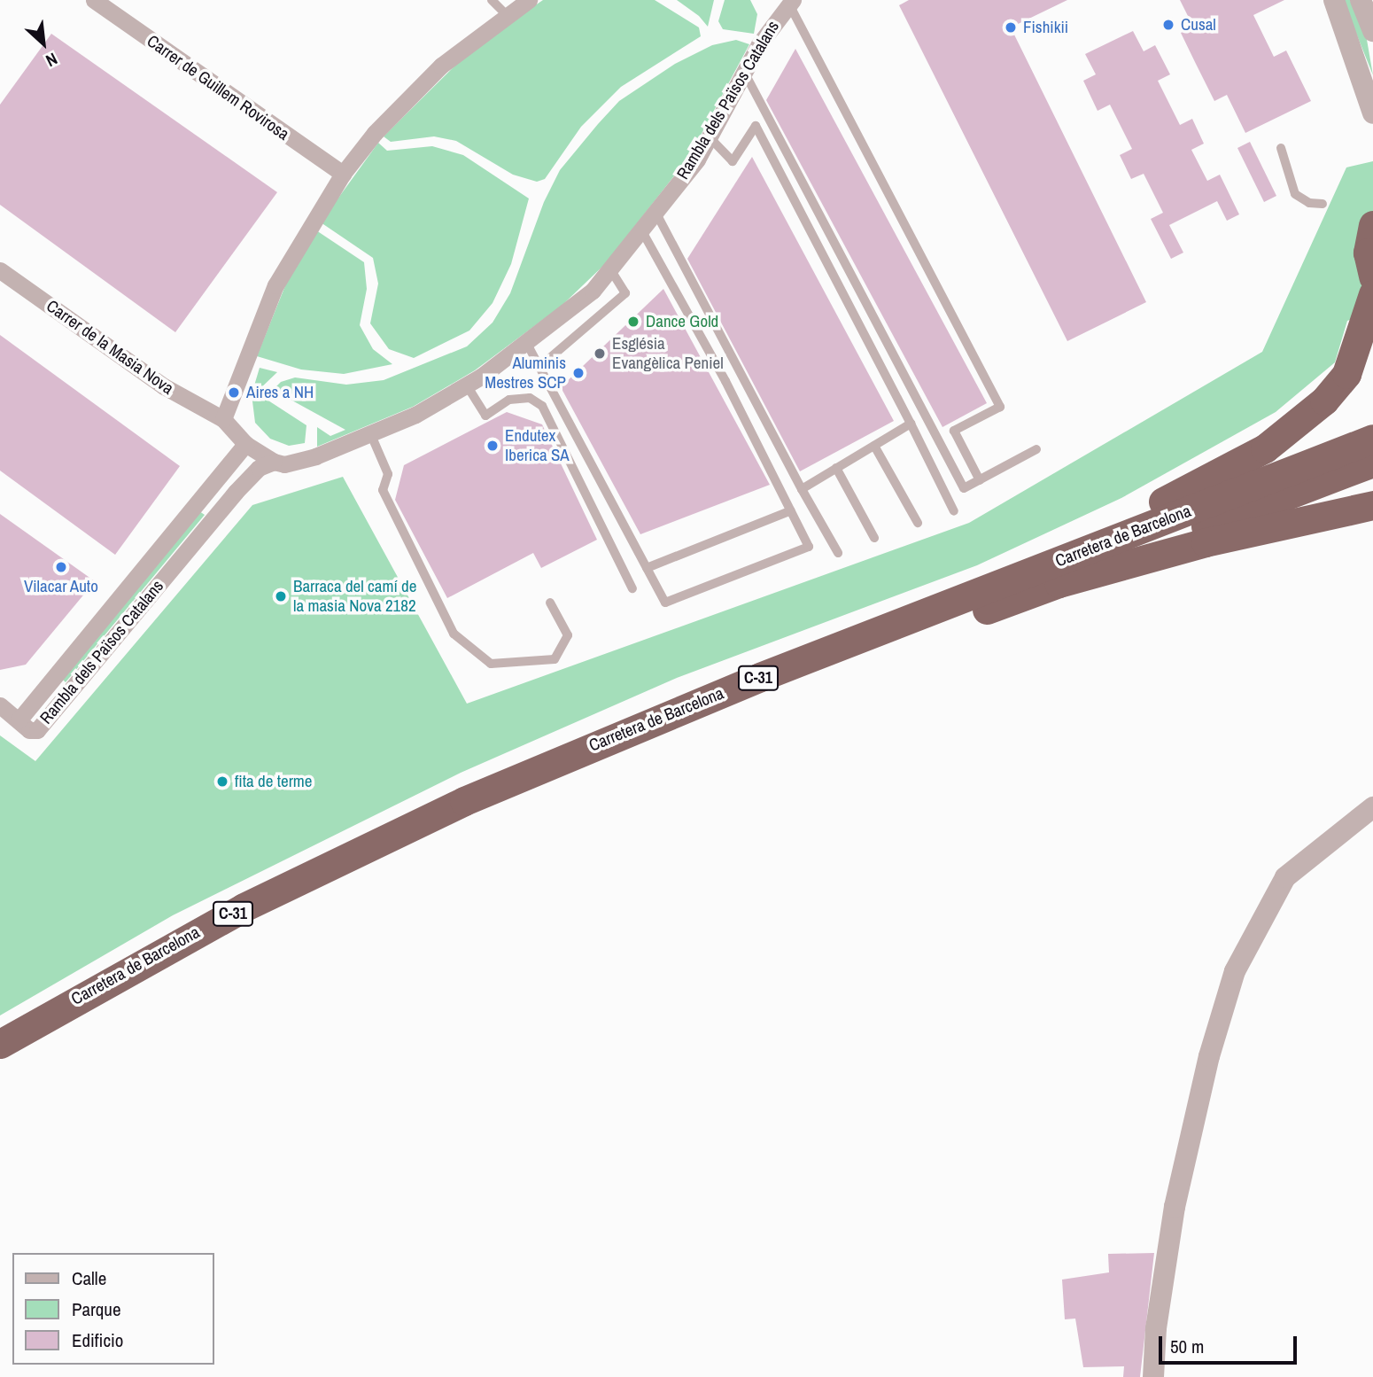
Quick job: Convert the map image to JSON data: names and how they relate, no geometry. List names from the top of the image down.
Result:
{
  "streets": {
    "highway": ["Carretera de Barcelona", "C-31"],
    "street": ["Carrer de Guillem Rovirosa", "Rambla dels Països Catalans", "Carrer de la Masia Nova"]
  },
  "places": [
    "Cusal",
    "Fishikii",
    "Dance Gold",
    "Església Evangèlica Peniel",
    "Aluminis Mestres SCP",
    "Aires a NH",
    "Endutex Iberica SA",
    "Vilacar Auto",
    "Barraca del camí de la masia Nova 2182",
    "fita de terme"
  ],
  "legend": ["Calle", "Parque", "Edificio"],
  "scale_bar": "50 m",
  "north": "bottom right"
}
